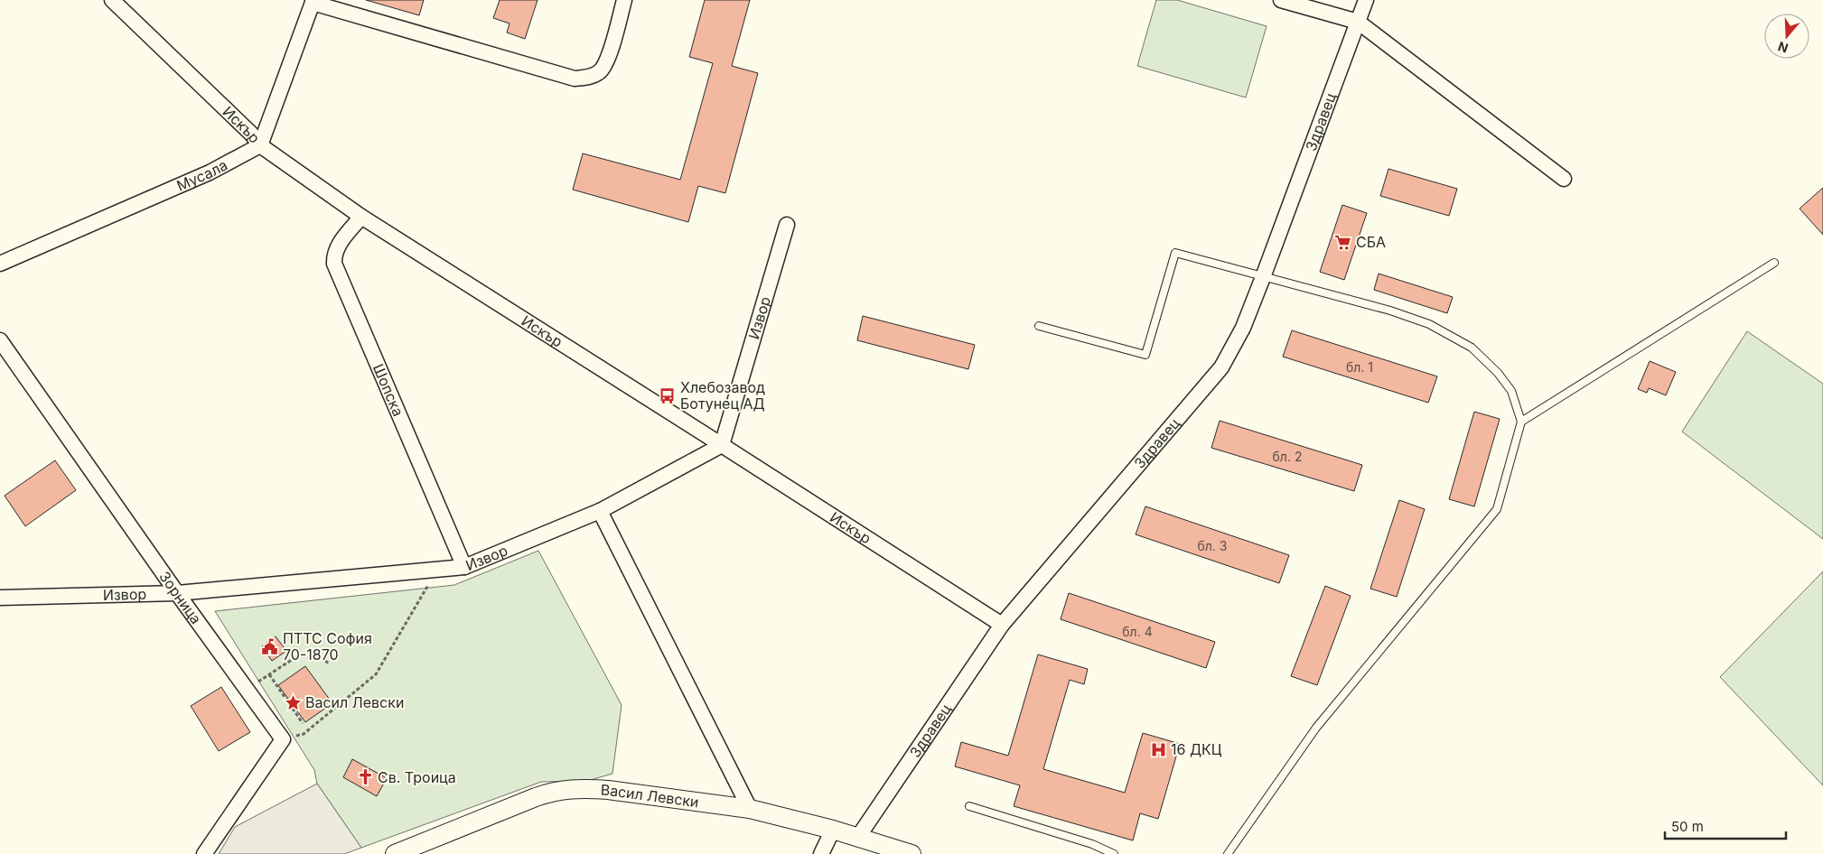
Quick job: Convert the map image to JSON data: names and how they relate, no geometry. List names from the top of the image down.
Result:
{
  "streets": {
    "street": [
      "Здравец",
      "Искър",
      "Мусала",
      "Извор",
      "Шопска",
      "Зорница",
      "Васил Левски"
    ]
  },
  "crossings": [
    ["Здравец", "Искър"],
    ["Здравец", "Васил Левски"],
    ["Искър", "Мусала"],
    ["Искър", "Извор"],
    ["Искър", "Шопска"],
    ["Извор", "Шопска"],
    ["Извор", "Зорница"]
  ],
  "places": {
    "supermarket": ["СБА"],
    "bus stop": ["Хлебозавод Ботунец АД"],
    "public building": ["ПТТС София 70-1870"],
    "place": ["Васил Левски"],
    "hospital": ["16 ДКЦ"],
    "church": ["Св. Троица"]
  },
  "house_numbers": [
    "бл. 1",
    "бл. 2",
    "бл. 3",
    "бл. 4"
  ],
  "scale_bar": "50 m",
  "north": "bottom"
}
